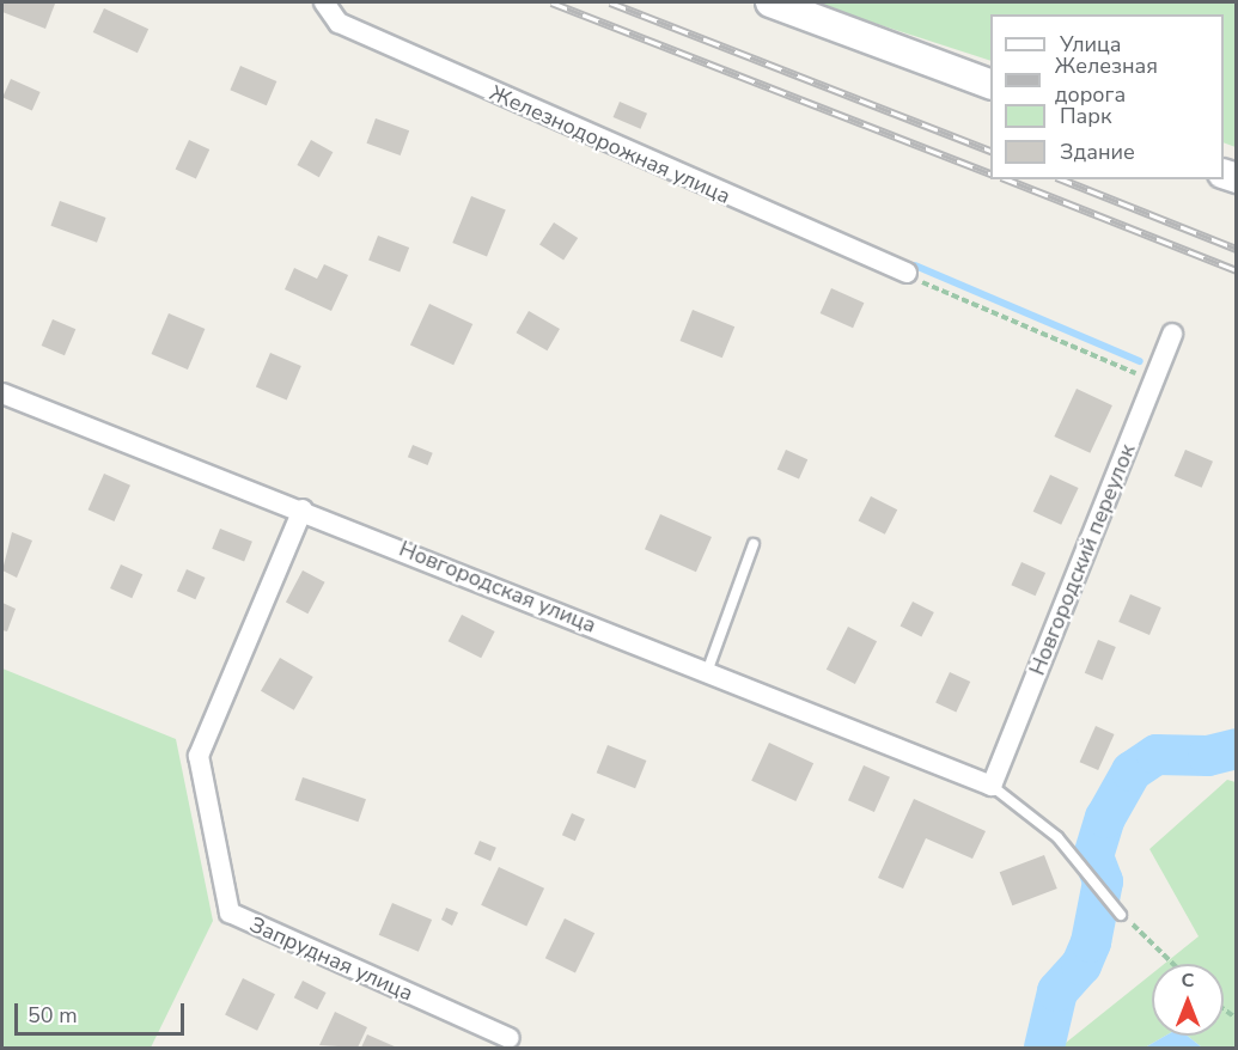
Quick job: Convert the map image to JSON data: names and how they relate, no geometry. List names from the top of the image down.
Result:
{
  "streets": {
    "street": [
      "Железнодорожная улица",
      "Новгородский переулок",
      "Новгородская улица",
      "Запрудная улица"
    ]
  },
  "crossings": [
    ["Новгородский переулок", "Новгородская улица"],
    ["Новгородская улица", "Запрудная улица"]
  ],
  "legend": [
    "Улица",
    "Железная дорога",
    "Парк",
    "Здание"
  ],
  "scale_bar": "50 m",
  "north": "top"
}
